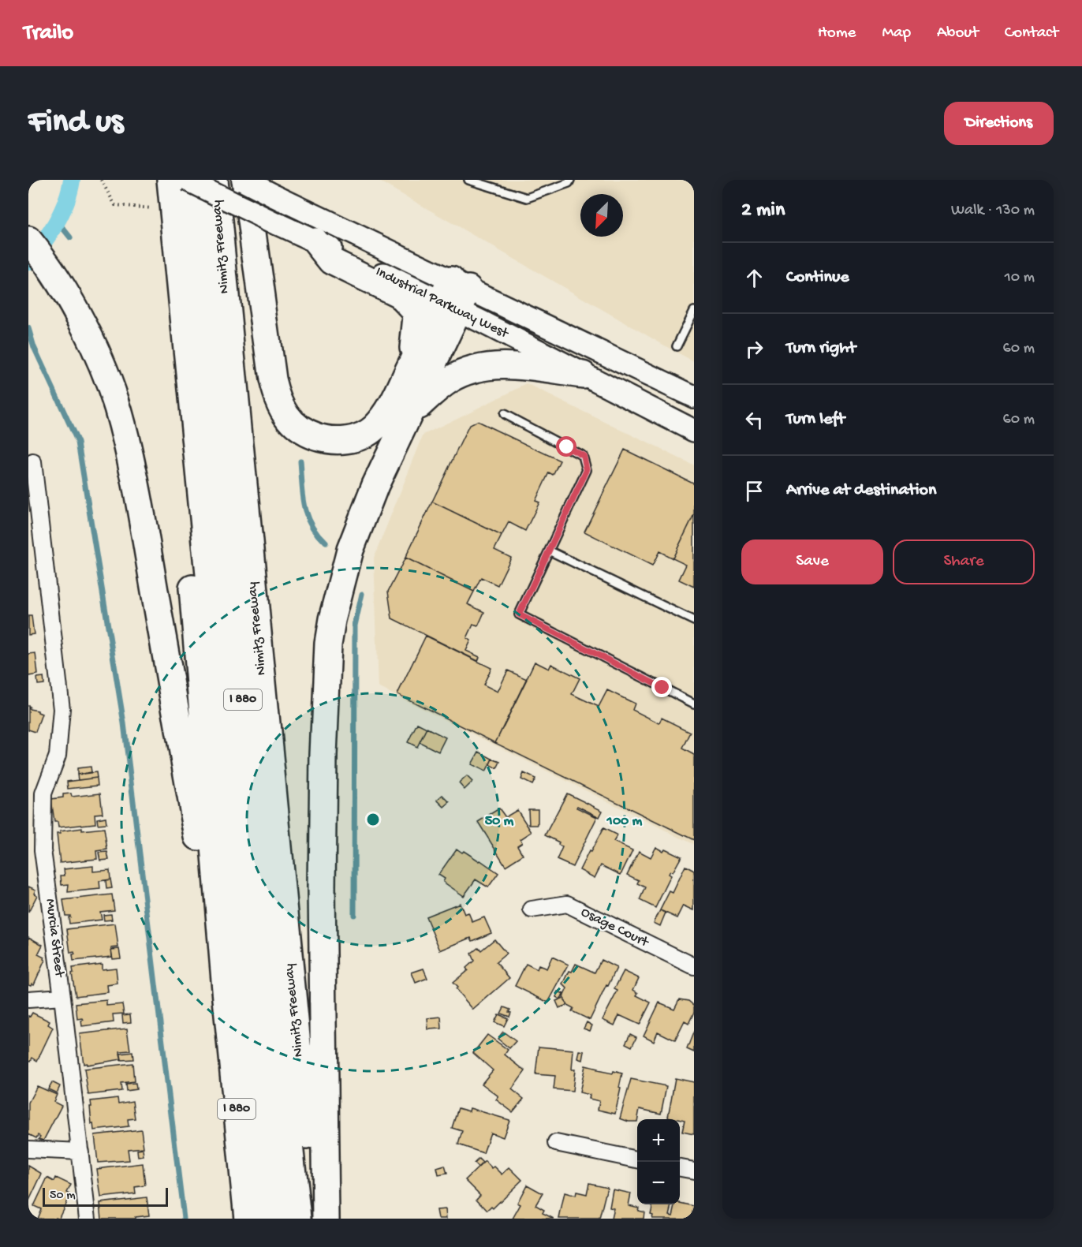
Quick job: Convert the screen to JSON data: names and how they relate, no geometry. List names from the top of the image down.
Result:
{
  "streets": {
    "highway": ["Nimitz Freeway", "I 880"],
    "main road": ["Industrial Parkway West"],
    "street": ["Osage Court", "Murcia Street"]
  },
  "scale_bar": "50 m",
  "north": "bottom left",
  "page": {
    "header": "Trailo",
    "nav": [
      "Home",
      "Map",
      "About",
      "Contact"
    ],
    "buttons": [
      "Directions",
      ["Save", "Share"]
    ],
    "title": "Find us",
    "heading": ["2 min", "Walk · 130 m"],
    "list": [
      ["Continue", "10 m"],
      ["Turn right", "60 m"],
      ["Turn left", "60 m"],
      "Arrive at destination"
    ],
    "map_buttons": ["+", "−"],
    "scale": "50 m"
  },
  "rings": ["50 m", "100 m"]
}
